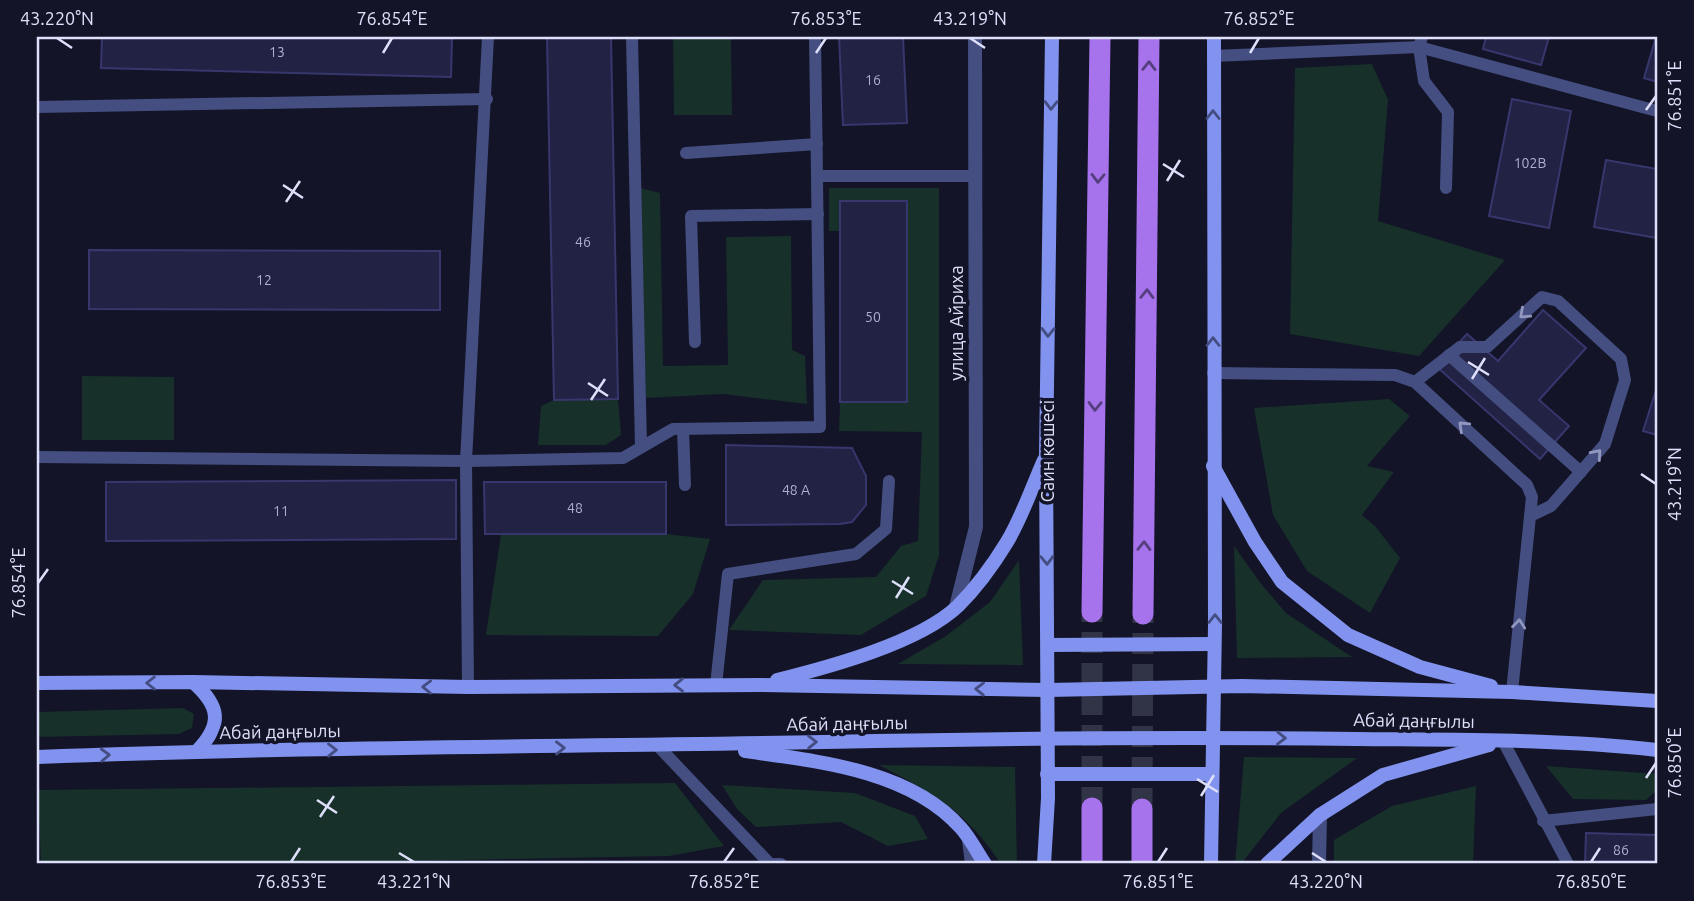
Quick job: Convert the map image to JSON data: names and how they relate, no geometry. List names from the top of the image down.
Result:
{
  "streets": {
    "main road": ["Саин көшесі", "Абай даңғылы"],
    "street": ["улица Айриха"]
  },
  "crossings": [
    ["Саин көшесі", "Абай даңғылы"]
  ],
  "house_numbers": [
    "13",
    "16",
    "102В",
    "46",
    "12",
    "50",
    "48 А",
    "48",
    "11",
    "86"
  ],
  "coordinates": [
    "43.220°N",
    "76.854°E",
    "76.853°E",
    "43.219°N",
    "76.852°E",
    "76.851°E",
    "76.850°E",
    "43.221°N"
  ]
}
